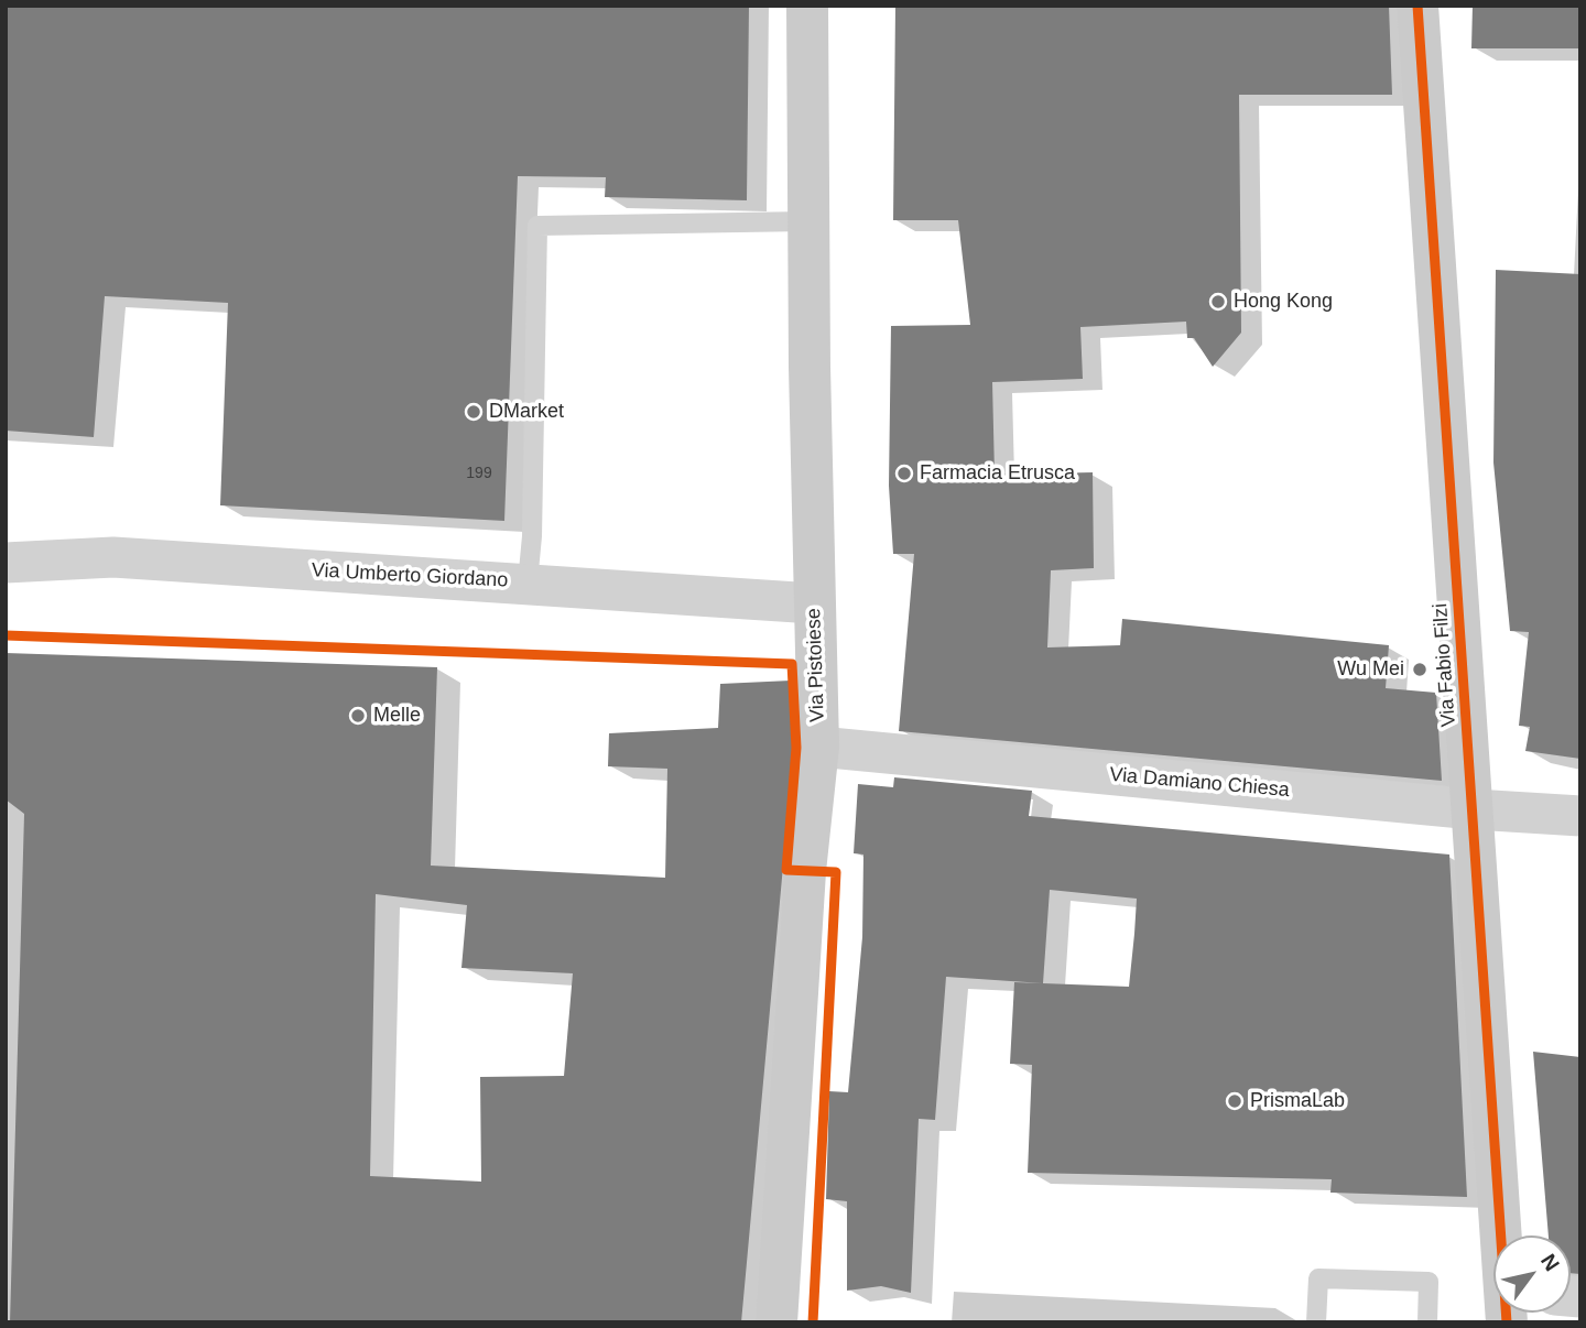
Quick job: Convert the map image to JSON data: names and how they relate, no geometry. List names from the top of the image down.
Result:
{
  "streets": {
    "street": [
      "Via Umberto Giordano",
      "Via Pistoiese",
      "Via Fabio Filzi",
      "Via Damiano Chiesa"
    ]
  },
  "crossings": [
    ["Via Umberto Giordano", "Via Pistoiese"],
    ["Via Pistoiese", "Via Damiano Chiesa"],
    ["Via Fabio Filzi", "Via Damiano Chiesa"]
  ],
  "places": [
    "Hong Kong",
    "DMarket",
    "Farmacia Etrusca",
    "Wu Mei",
    "Melle",
    "PrismaLab"
  ],
  "house_numbers": ["199"],
  "north": "top right"
}
